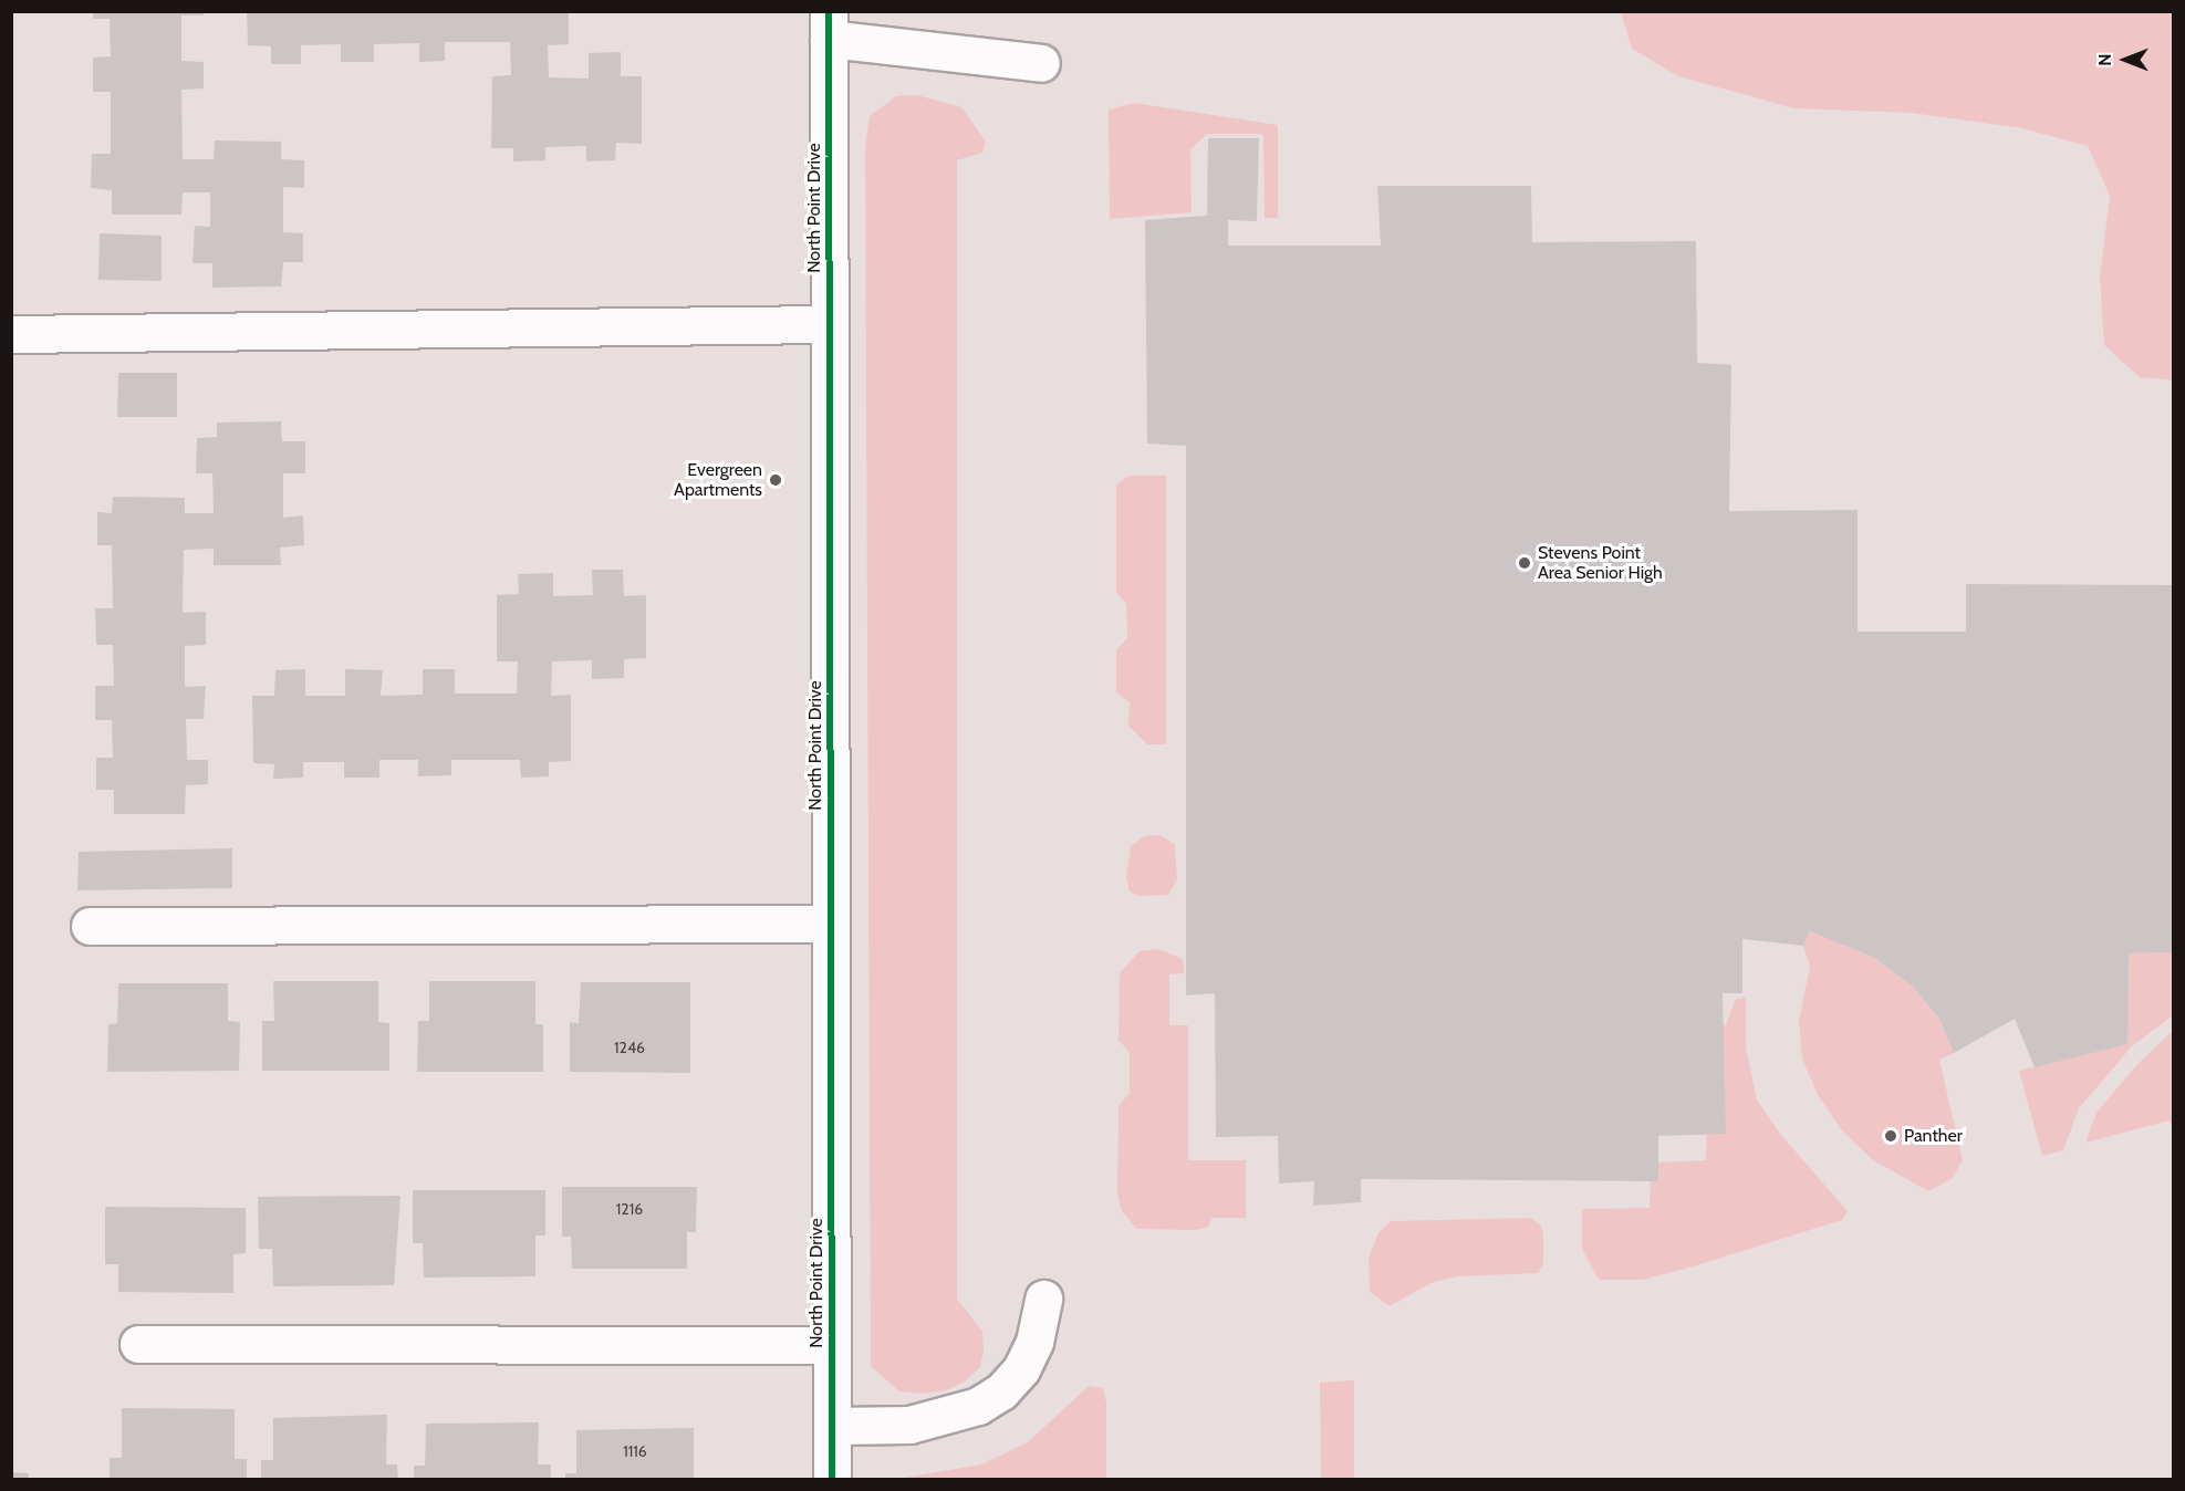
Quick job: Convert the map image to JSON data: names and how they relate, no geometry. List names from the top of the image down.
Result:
{
  "streets": {
    "street": ["North Point Drive"]
  },
  "places": ["Evergreen Apartments", "Stevens Point Area Senior High", "Panther"],
  "house_numbers": ["1246", "1216", "1116"],
  "north": "left"
}
